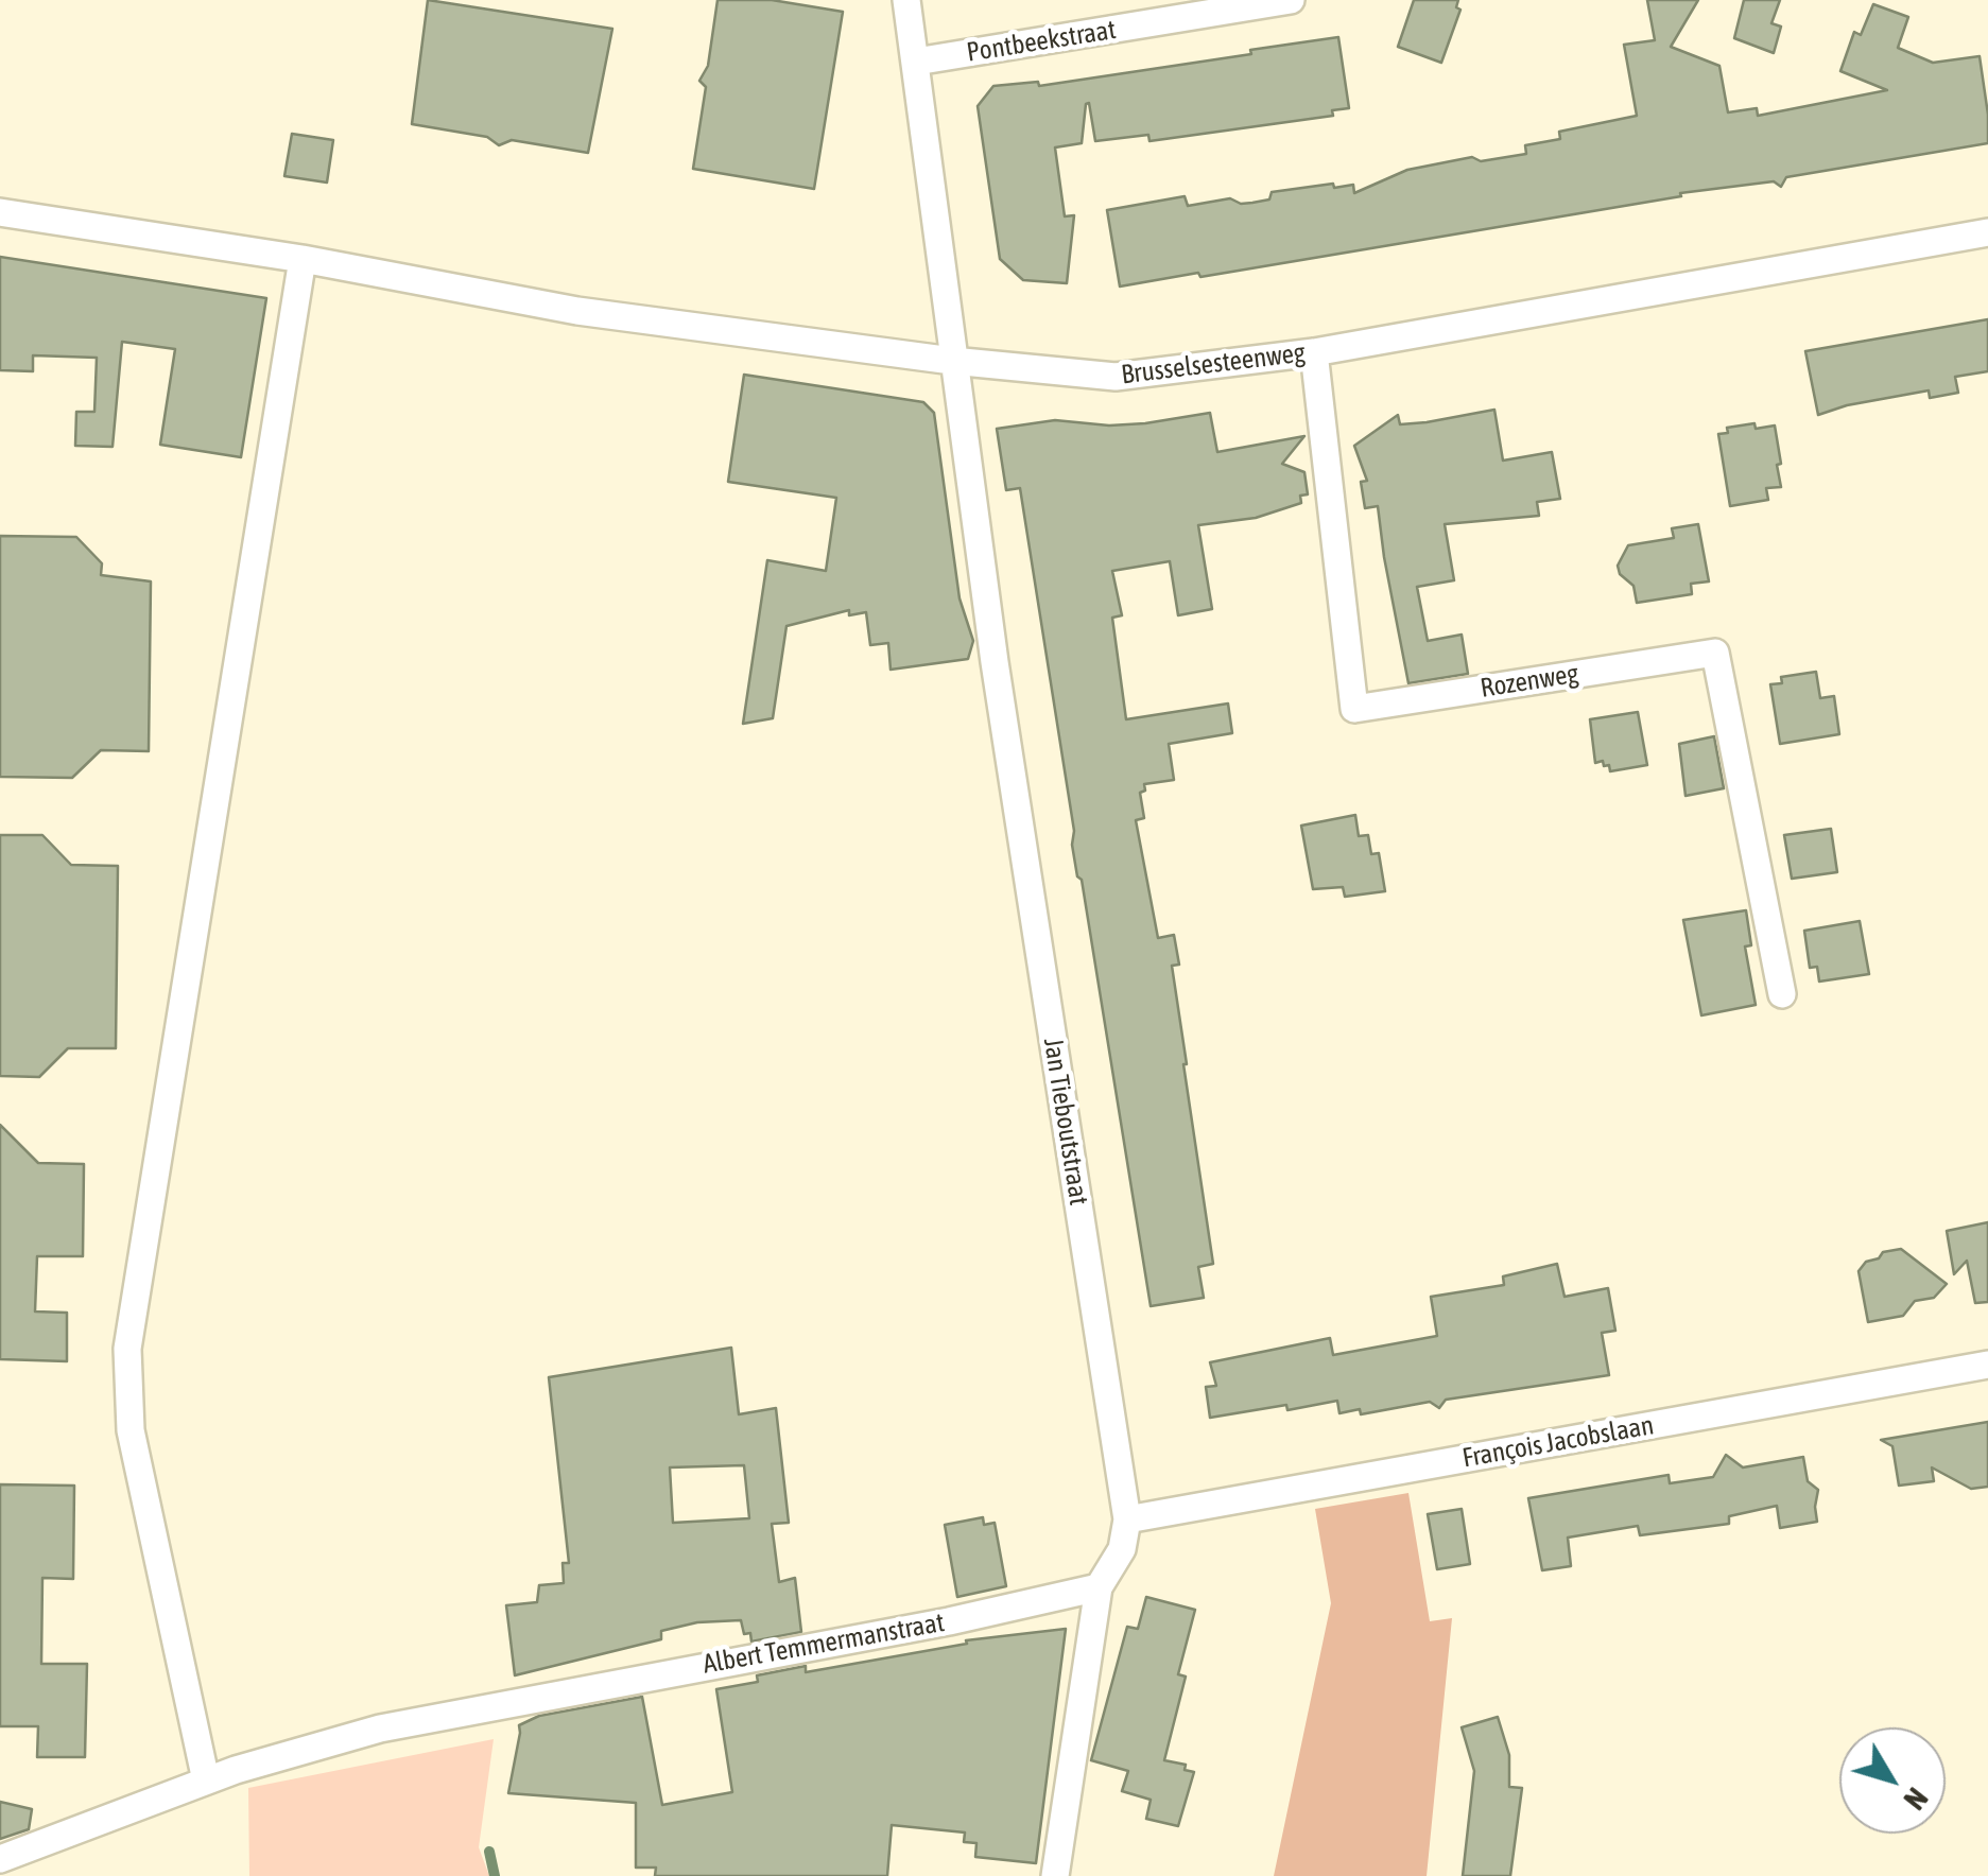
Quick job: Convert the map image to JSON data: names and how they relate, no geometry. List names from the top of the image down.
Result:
{
  "streets": {
    "street": [
      "Pontbeekstraat",
      "Brusselsesteenweg",
      "Rozenweg",
      "Jan Tieboutstraat",
      "François Jacobslaan",
      "Albert Temmermanstraat"
    ]
  },
  "crossings": [
    ["Brusselsesteenweg", "Rozenweg"],
    ["Brusselsesteenweg", "Jan Tieboutstraat"],
    ["Jan Tieboutstraat", "François Jacobslaan"],
    ["Jan Tieboutstraat", "Albert Temmermanstraat"]
  ],
  "north": "bottom right"
}
